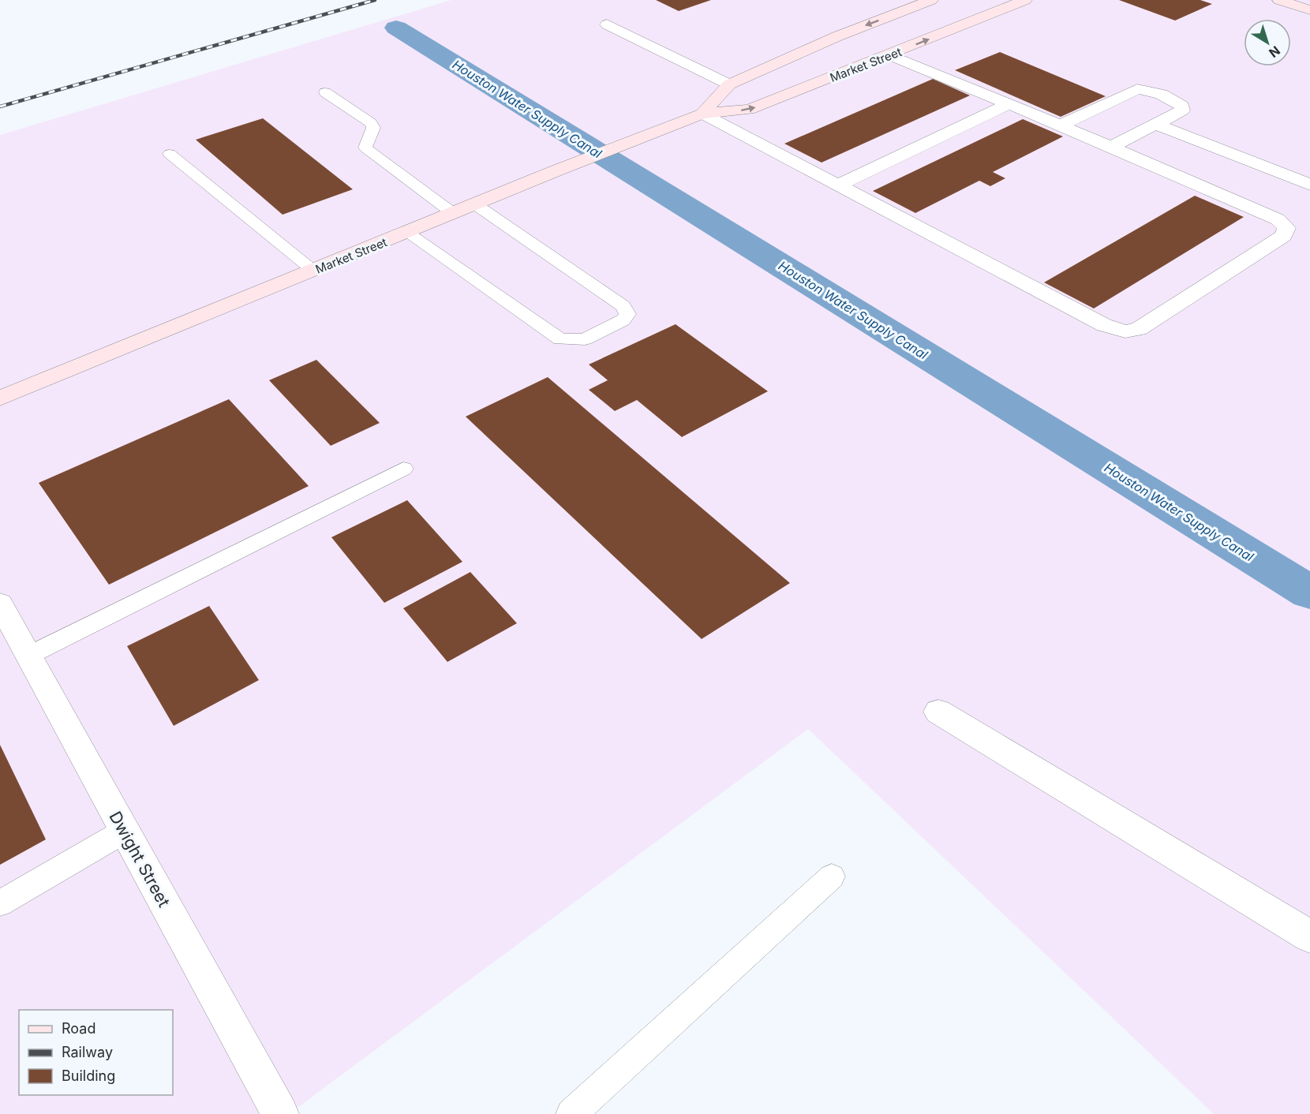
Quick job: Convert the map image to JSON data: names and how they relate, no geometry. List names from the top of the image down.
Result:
{
  "streets": {
    "main road": ["Market Street"],
    "street": ["Dwight Street"]
  },
  "water": ["Houston Water Supply Canal"],
  "legend": ["Road", "Railway", "Building"],
  "north": "bottom right"
}
